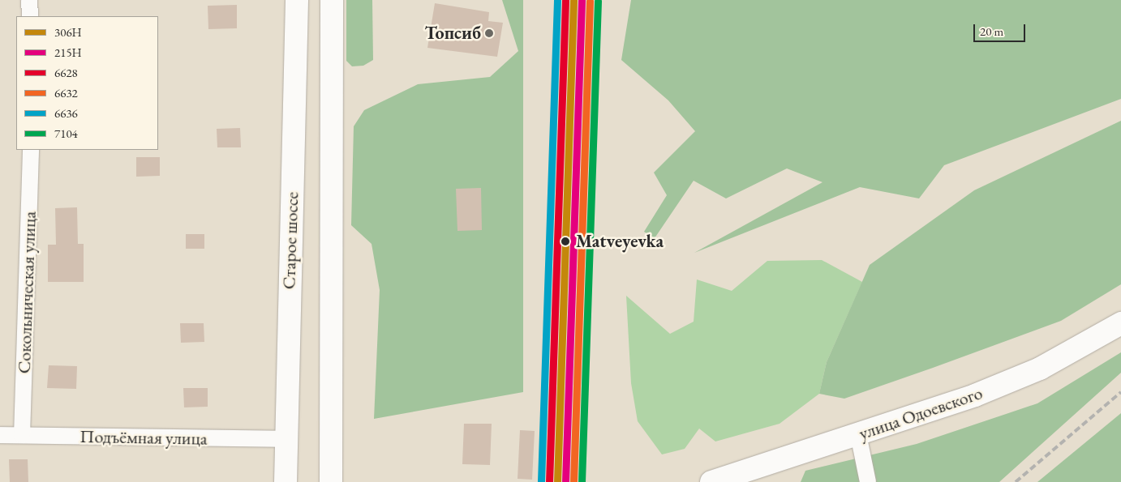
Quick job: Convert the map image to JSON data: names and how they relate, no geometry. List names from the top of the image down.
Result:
{
  "streets": {
    "main road": ["Старое шоссе", "улица Одоевского"],
    "street": ["Сокольническая улица", "Подъёмная улица"]
  },
  "crossings": [
    ["Старое шоссе", "Подъёмная улица"],
    ["Сокольническая улица", "Подъёмная улица"]
  ],
  "places": ["Топсиб", "Matveyevka"],
  "lines": [
    "transit line 306Н",
    "transit line 215Н",
    "transit line 6628",
    "transit line 6636",
    "transit line 6632",
    "transit line 7104"
  ],
  "legend": [
    "306Н",
    "215Н",
    "6628",
    "6632",
    "6636",
    "7104"
  ],
  "scale_bar": "20 m"
}
